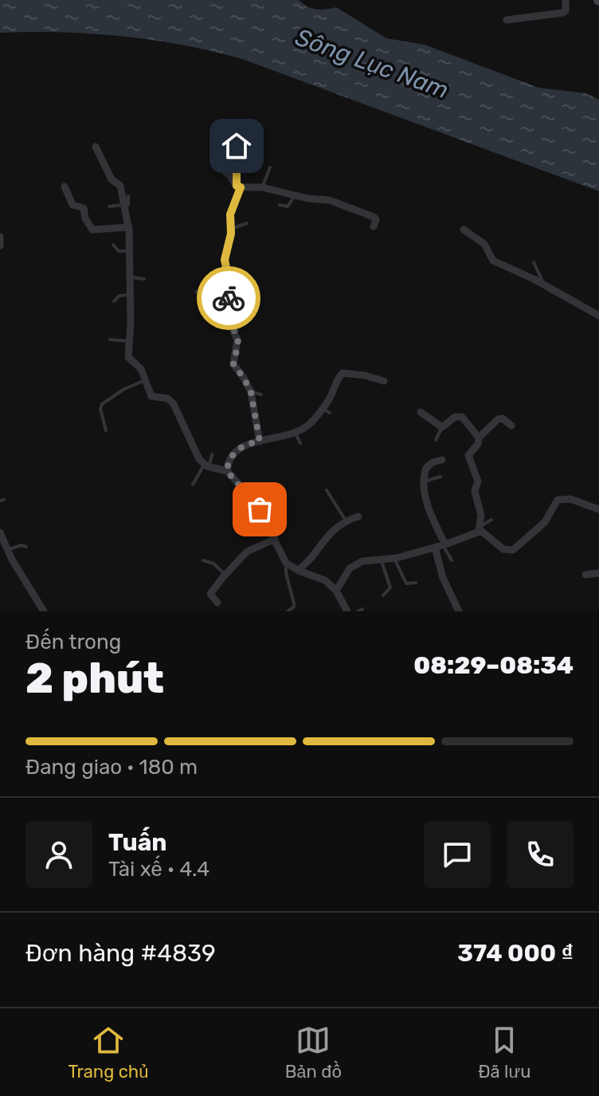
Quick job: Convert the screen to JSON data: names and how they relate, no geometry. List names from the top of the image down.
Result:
{
  "water": ["Sông Lục Nam"],
  "page": {
    "heading": ["2 phút", "Đến trong", "08:29–08:34"],
    "panel": [
      "Tuấn",
      "Tài xế · 4.4",
      "Đơn hàng #4839",
      "374 000 ₫"
    ],
    "bar": "Đang giao · 180 m",
    "tabs": ["Trang chủ", "Bản đồ", "Đã lưu"]
  }
}
